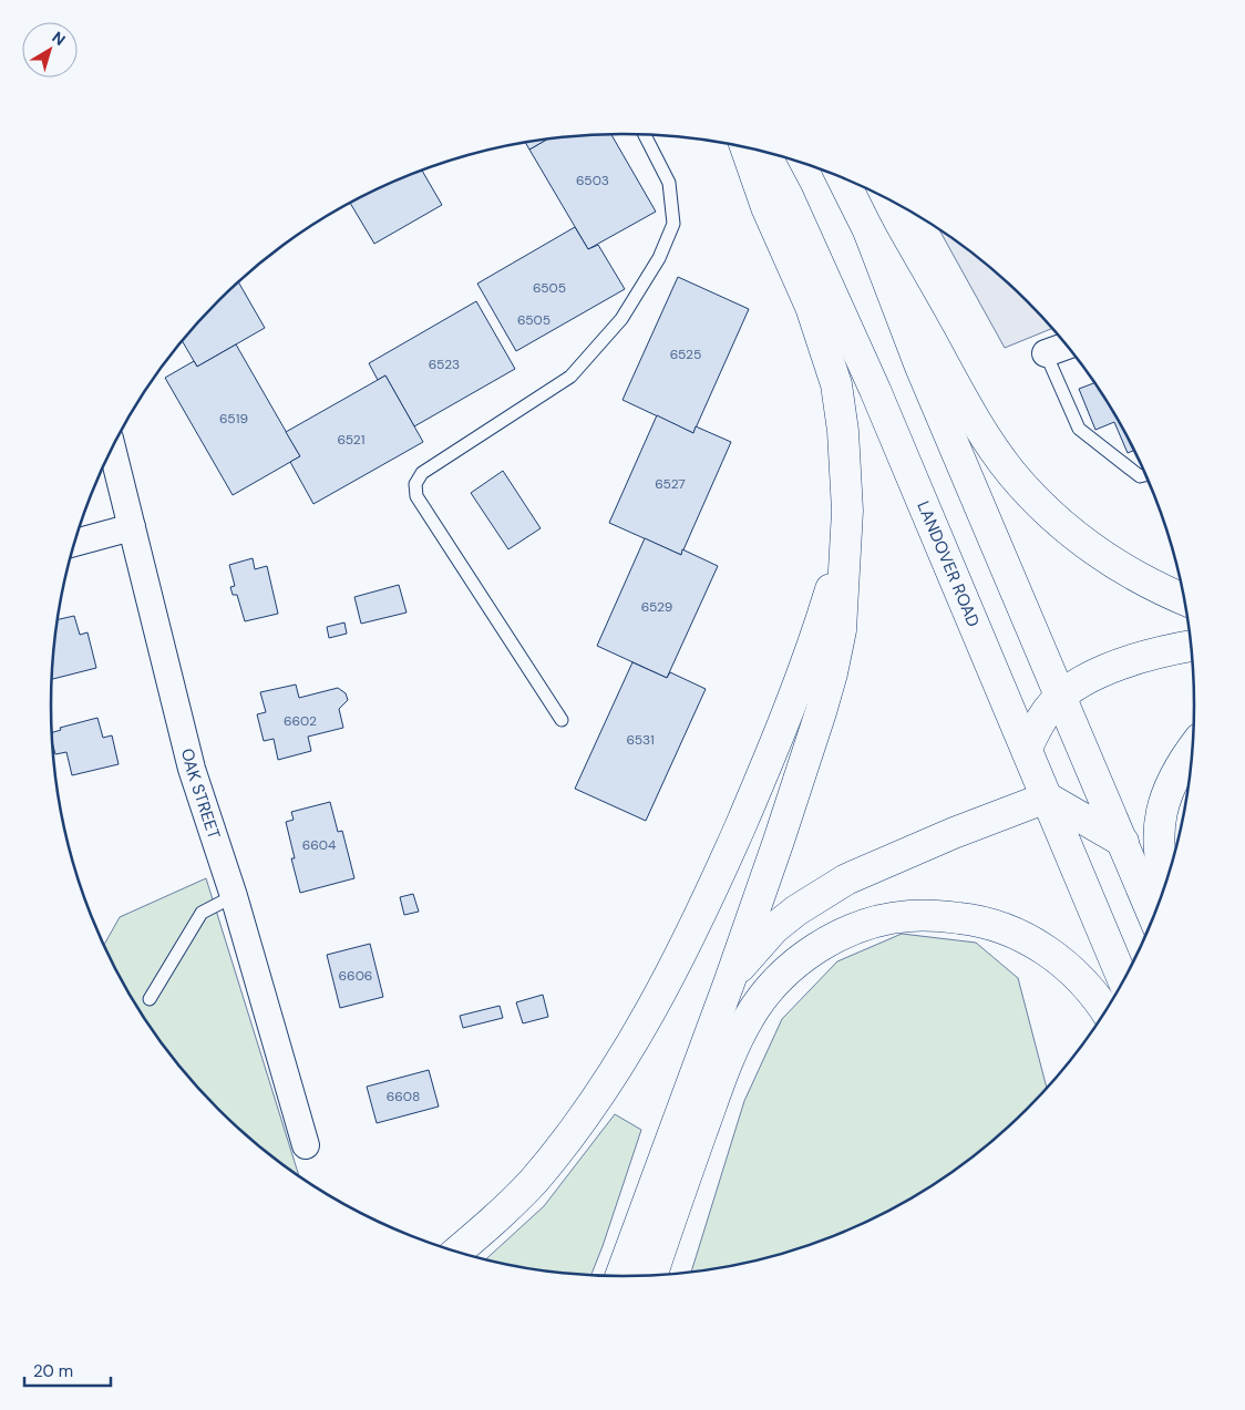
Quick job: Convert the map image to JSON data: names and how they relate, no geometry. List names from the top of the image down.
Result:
{
  "streets": {
    "main road": ["LANDOVER ROAD"],
    "street": ["OAK STREET"]
  },
  "house_numbers": [
    "6503",
    "6505",
    "6505",
    "6525",
    "6523",
    "6519",
    "6521",
    "6527",
    "6529",
    "6602",
    "6531",
    "6604",
    "6606",
    "6608"
  ],
  "scale_bar": "20 m",
  "north": "top right"
}
